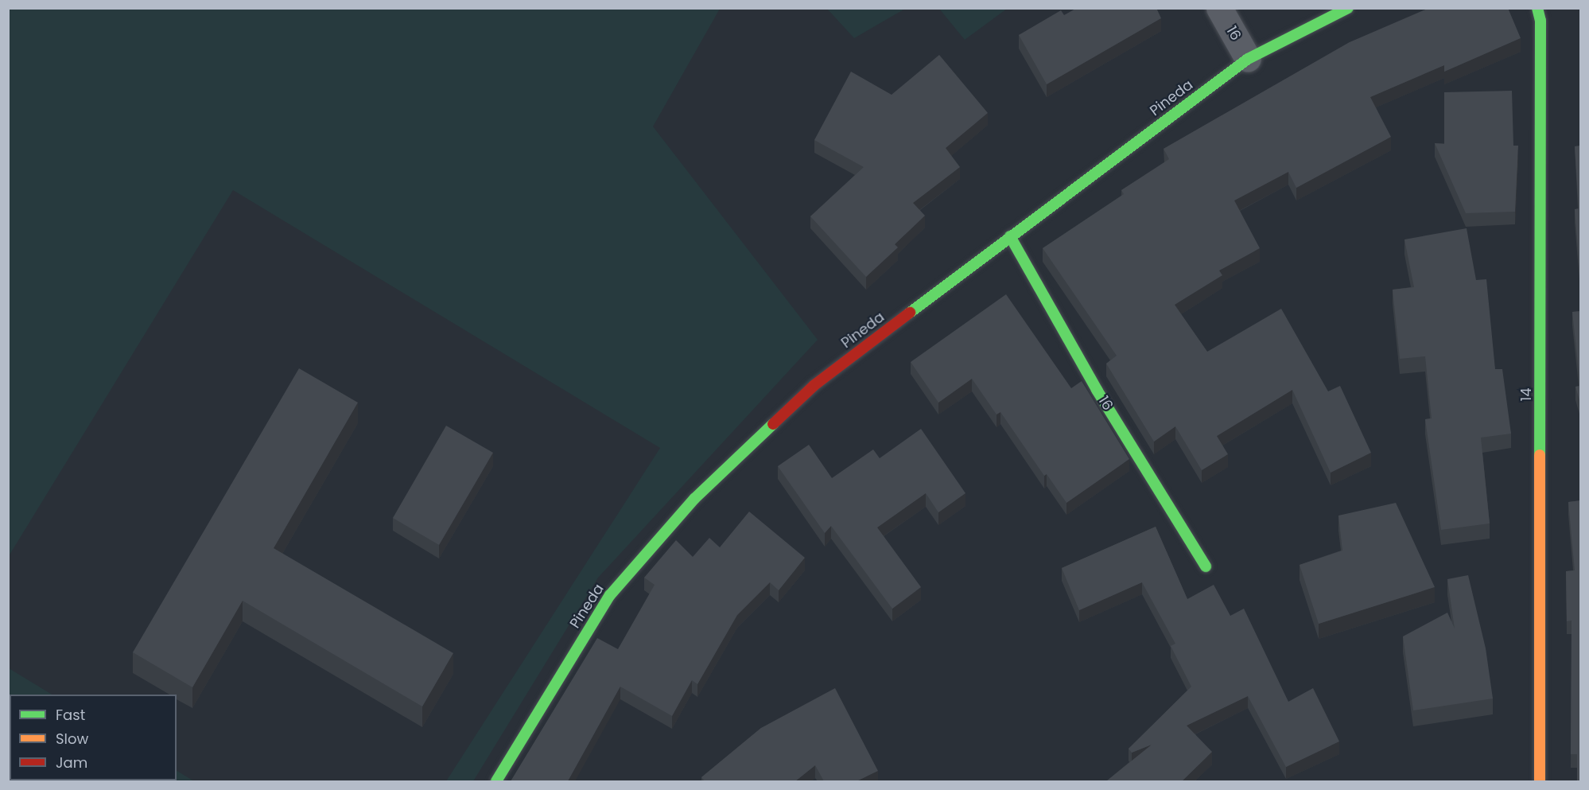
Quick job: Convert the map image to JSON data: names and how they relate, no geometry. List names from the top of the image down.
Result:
{
  "streets": {
    "street": ["16", "Pineda", "14"]
  },
  "crossings": [
    ["16", "Pineda"]
  ],
  "legend": ["Fast", "Slow", "Jam"]
}
